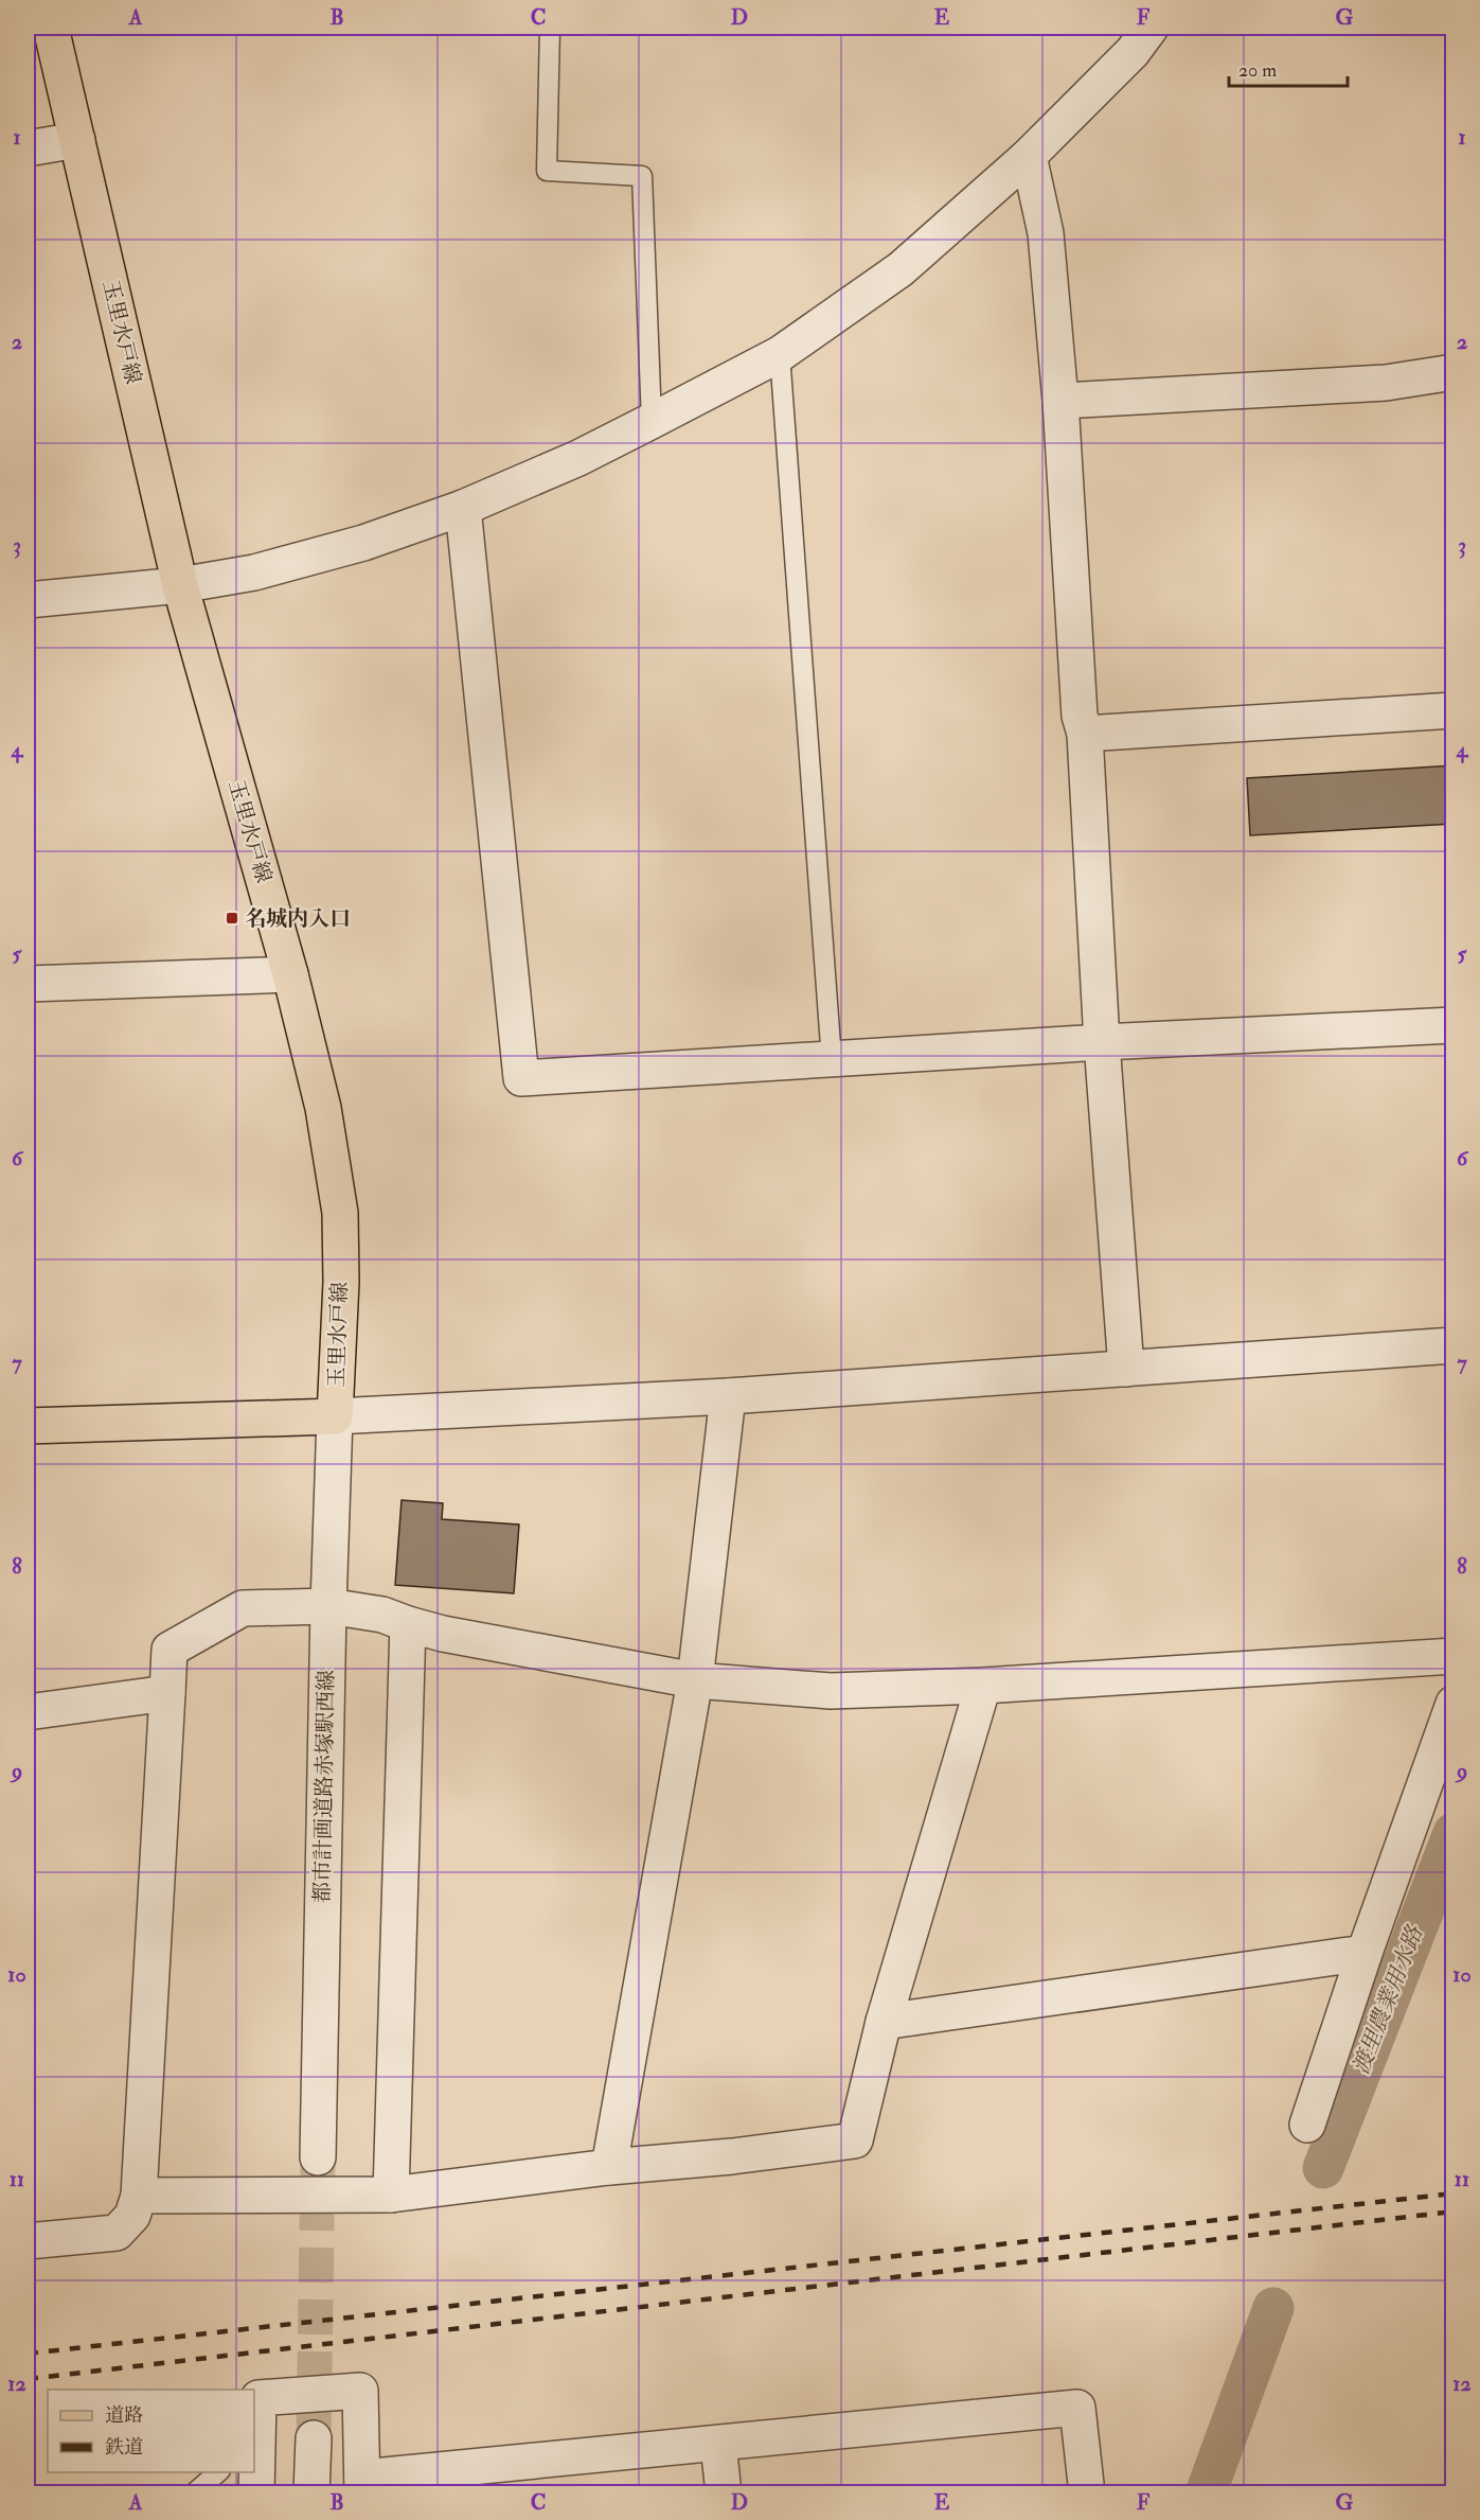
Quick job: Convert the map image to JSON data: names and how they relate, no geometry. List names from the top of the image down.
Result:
{
  "streets": {
    "main road": ["玉里水戸線"],
    "street": ["都市計画道路赤塚駅西線"]
  },
  "crossings": [
    ["玉里水戸線", "都市計画道路赤塚駅西線"]
  ],
  "water": ["渡里農業用水路"],
  "places": {
    "transit": ["名城内入口"]
  },
  "legend": ["道路", "鉄道"],
  "scale_bar": "20 m",
  "grid": {
    "columns": [
      "A",
      "B",
      "C",
      "D",
      "E",
      "F",
      "G"
    ],
    "rows": [
      "1",
      "2",
      "3",
      "4",
      "5",
      "6",
      "7",
      "8",
      "9",
      "10",
      "11",
      "12"
    ]
  }
}
